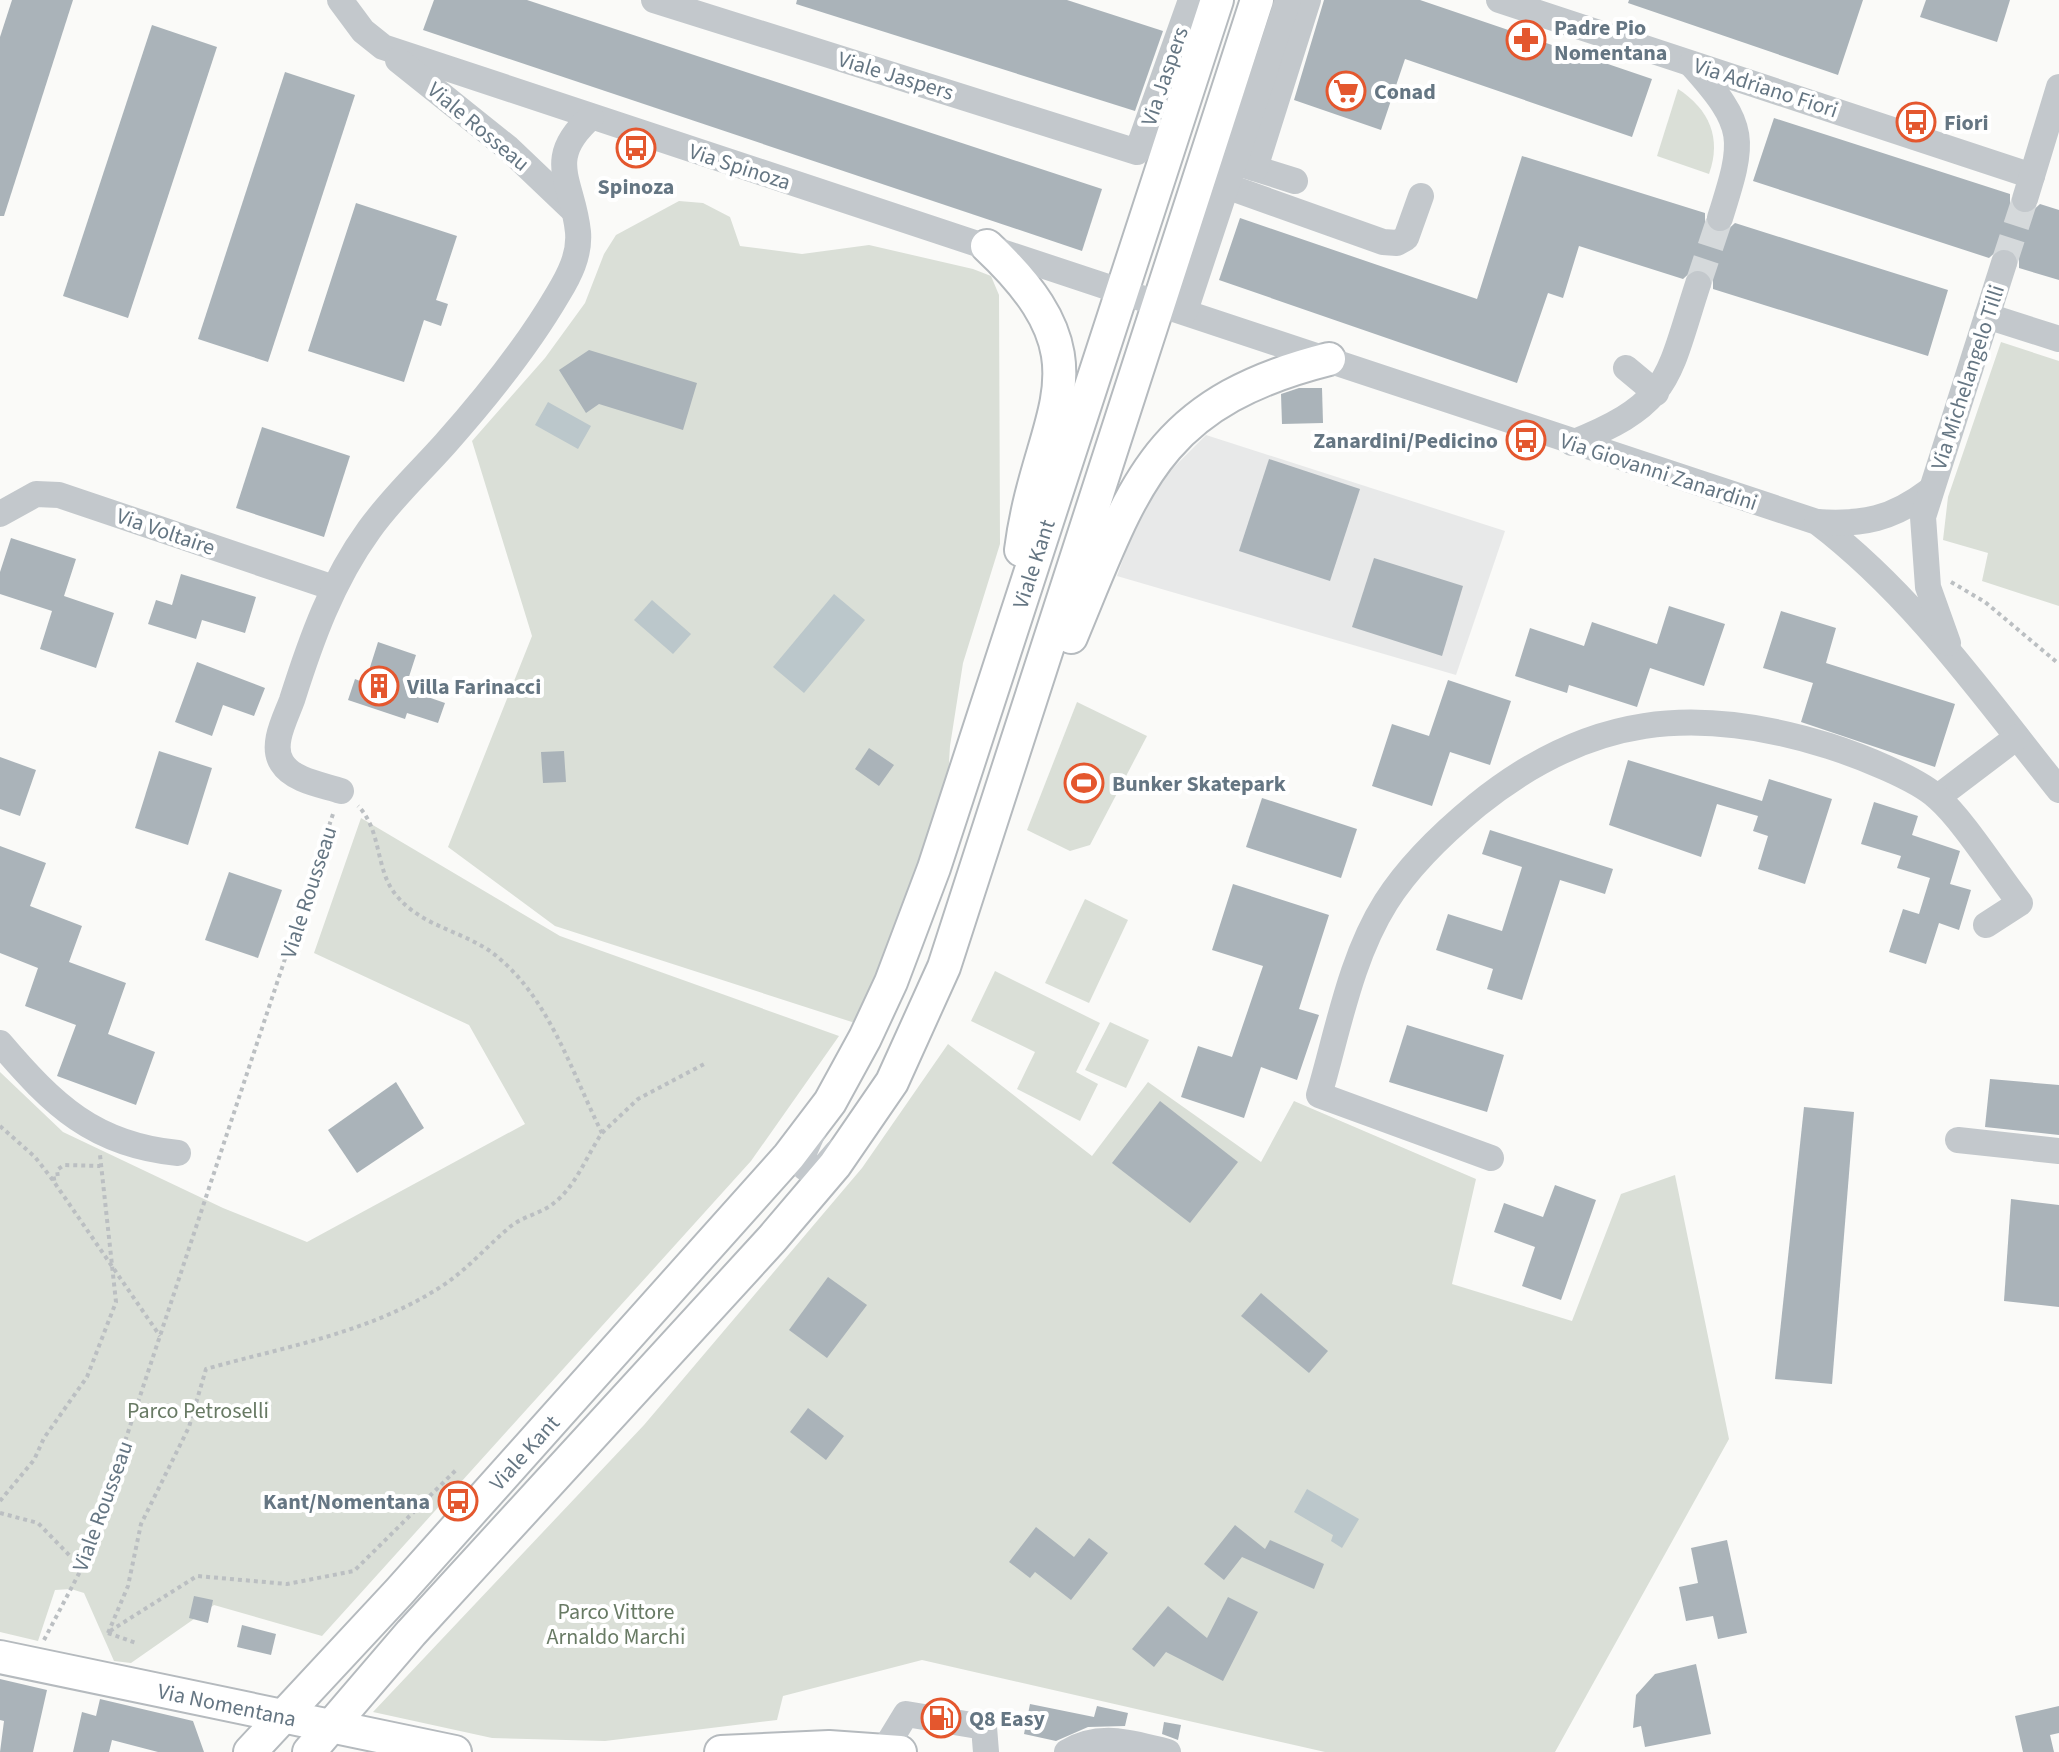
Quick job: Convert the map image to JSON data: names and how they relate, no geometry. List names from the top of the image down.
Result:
{
  "streets": {
    "main road": ["Viale Kant", "Via Nomentana"],
    "street": [
      "Viale Jaspers",
      "Via Jaspers",
      "Via Adriano Fiori",
      "Viale Rosseau",
      "Via Spinoza",
      "Via Michelangelo Tilli",
      "Via Giovanni Zanardini",
      "Via Voltaire"
    ],
    "path": ["Viale Rousseau"]
  },
  "crossings": [
    ["Viale Jaspers", "Via Jaspers"],
    ["Viale Rosseau", "Via Spinoza"],
    ["Via Spinoza", "Via Giovanni Zanardini"],
    ["Via Spinoza", "Viale Kant"],
    ["Via Michelangelo Tilli", "Via Giovanni Zanardini"],
    ["Via Giovanni Zanardini", "Viale Kant"],
    ["Viale Kant", "Via Nomentana"],
    ["Viale Rousseau", "Via Nomentana"]
  ],
  "parks": ["Parco Petroselli", "Parco Vittore Arnaldo Marchi"],
  "places": {
    "pharmacy": ["Padre Pio Nomentana"],
    "supermarket": ["Conad"],
    "bus stop": [
      "Fiori",
      "Spinoza",
      "Zanardini/Pedicino",
      "Kant/Nomentana"
    ],
    "building": ["Villa Farinacci"],
    "sports": ["Bunker Skatepark"],
    "fuel station": ["Q8 Easy"]
  }
}
